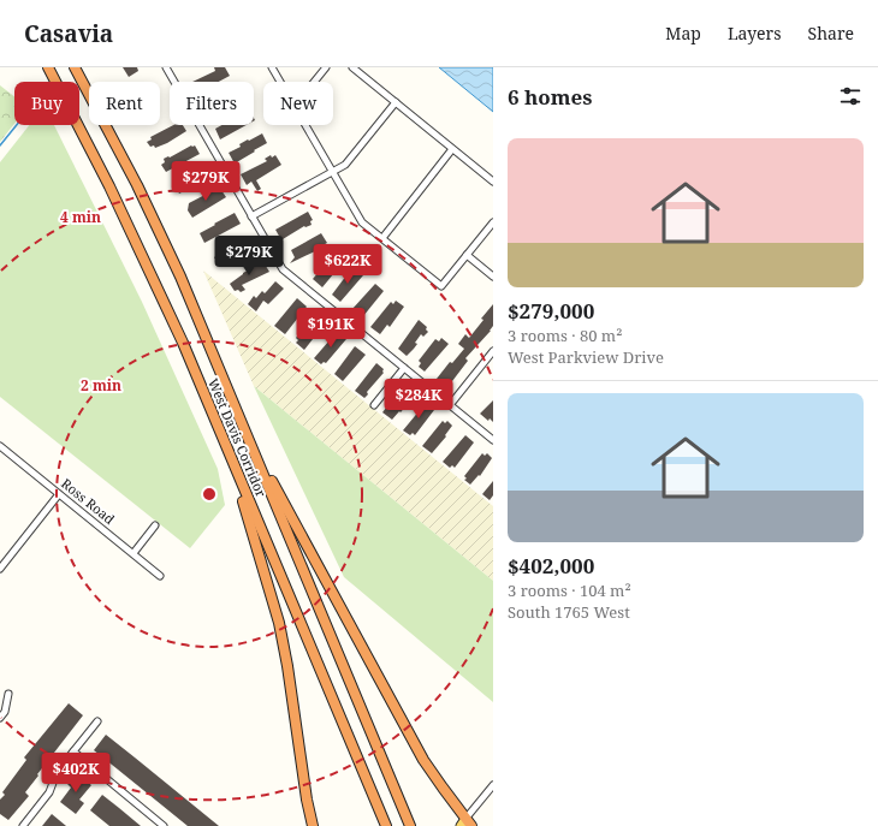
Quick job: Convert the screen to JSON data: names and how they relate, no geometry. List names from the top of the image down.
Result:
{
  "streets": {
    "highway": ["West Davis Corridor"],
    "street": ["Ross Road"]
  },
  "page": {
    "header": "Casavia",
    "nav": ["Map", "Layers", "Share"],
    "heading": "6 homes",
    "chip": [
      "Buy",
      "Rent",
      "Filters",
      "New"
    ],
    "list": [
      {
        "name": "$279,000",
        "note": "3 rooms · 80 m² · West Parkview Drive"
      },
      {
        "name": "$402,000",
        "note": "3 rooms · 104 m² · South 1765 West"
      }
    ],
    "price": [
      "$279K",
      "$279K",
      "$622K",
      "$191K",
      "$284K",
      "$402K"
    ]
  },
  "rings": ["4 min", "2 min"]
}
